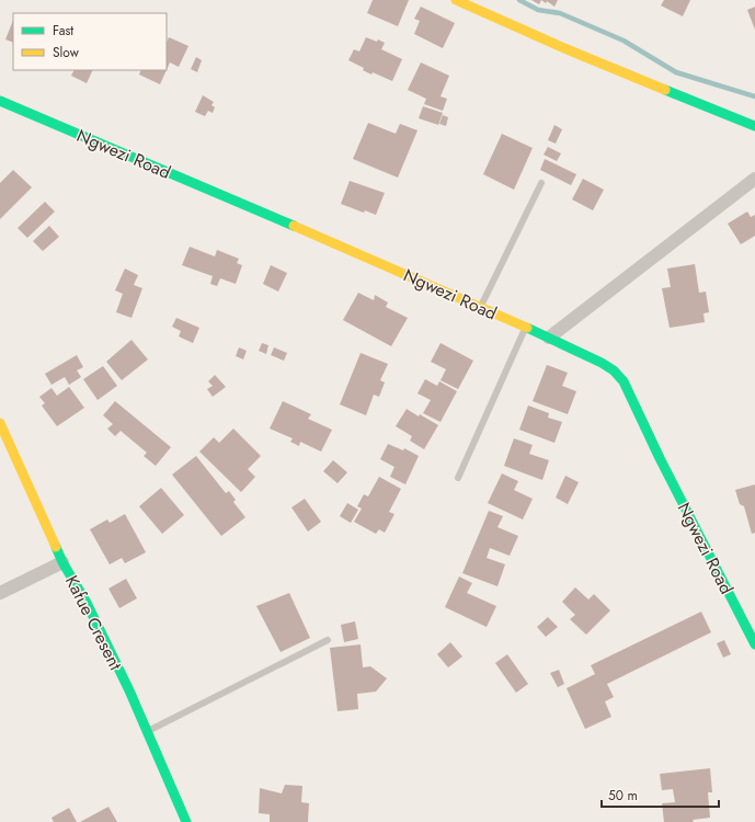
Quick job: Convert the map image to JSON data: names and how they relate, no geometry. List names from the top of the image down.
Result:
{
  "streets": {
    "street": ["Ngwezi Road", "Kafue Cresent"]
  },
  "legend": ["Fast", "Slow"],
  "scale_bar": "50 m"
}
